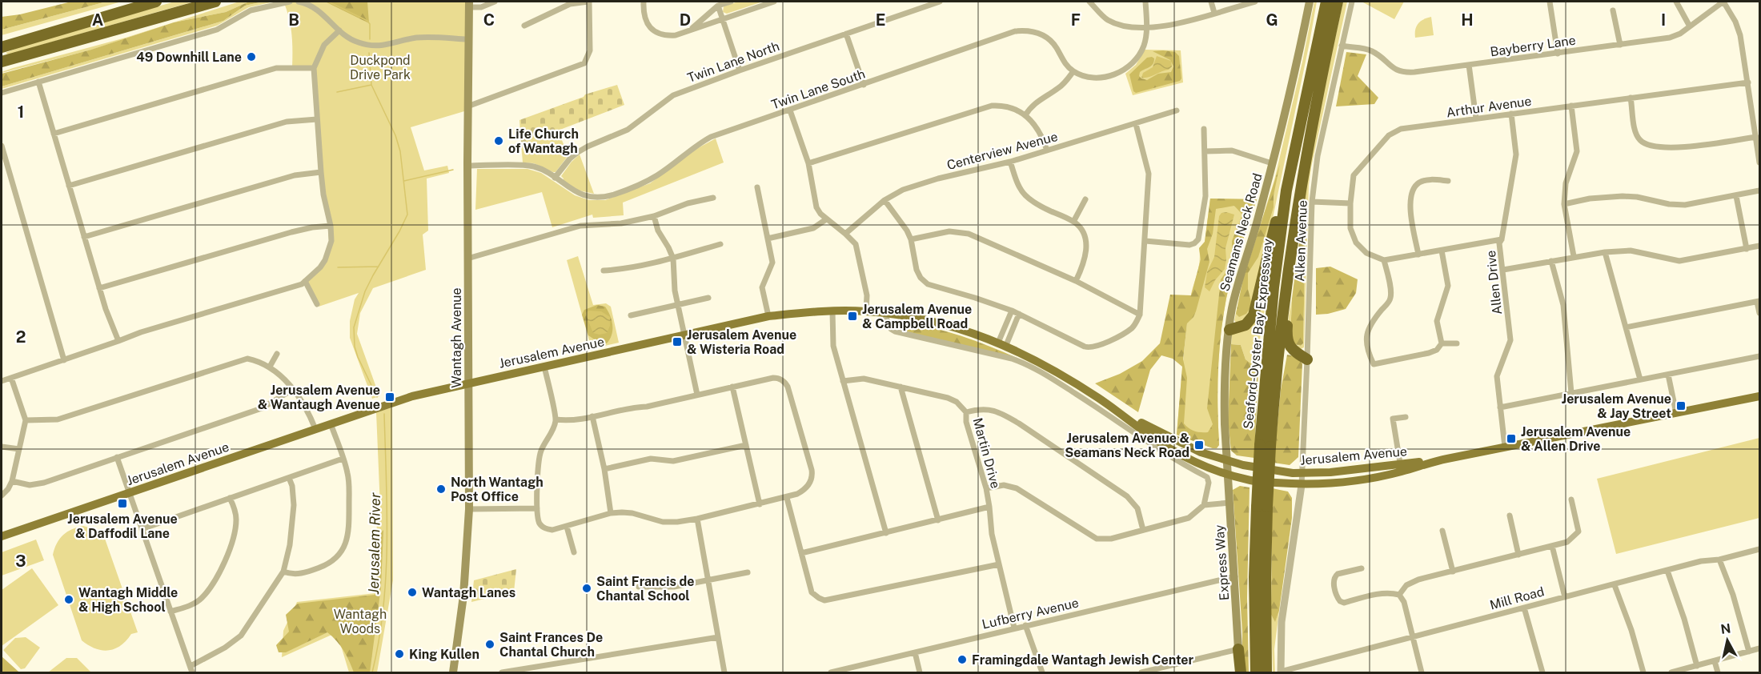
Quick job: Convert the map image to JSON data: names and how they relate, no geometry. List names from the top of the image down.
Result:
{
  "streets": {
    "highway": ["Seaford-Oyster Bay Expressway"],
    "main road": [
      "Seamans Neck Road",
      "Wantagh Avenue",
      "Jerusalem Avenue",
      "Express Way"
    ],
    "street": [
      "Bayberry Lane",
      "Twin Lane North",
      "Twin Lane South",
      "Arthur Avenue",
      "Centerview Avenue",
      "Alken Avenue",
      "Allen Drive",
      "Martin Drive",
      "Mill Road",
      "Lufberry Avenue"
    ]
  },
  "crossings": [
    ["Bayberry Lane", "Alken Avenue"],
    ["Twin Lane North", "Twin Lane South"],
    ["Twin Lane South", "Wantagh Avenue"],
    ["Arthur Avenue", "Allen Drive"],
    ["Seamans Neck Road", "Jerusalem Avenue"],
    ["Seamans Neck Road", "Express Way"],
    ["Alken Avenue", "Jerusalem Avenue"],
    ["Allen Drive", "Jerusalem Avenue"],
    ["Wantagh Avenue", "Jerusalem Avenue"],
    ["Jerusalem Avenue", "Express Way"],
    ["Martin Drive", "Lufberry Avenue"],
    ["Express Way", "Lufberry Avenue"]
  ],
  "water": ["Jerusalem River"],
  "parks": ["Duckpond Drive Park", "Wantagh Woods"],
  "places": {
    "other": [
      "49 Downhill Lane",
      "Life Church of Wantagh",
      "North Wantagh Post Office",
      "Saint Francis de Chantal School",
      "Wantagh Lanes",
      "Wantagh Middle & High School",
      "Saint Frances De Chantal Church",
      "King Kullen",
      "Framingdale Wantagh Jewish Center"
    ],
    "transit": [
      "Jerusalem Avenue & Campbell Road",
      "Jerusalem Avenue & Wisteria Road",
      "Jerusalem Avenue & Wantaugh Avenue",
      "Jerusalem Avenue & Jay Street",
      "Jerusalem Avenue & Allen Drive",
      "Jerusalem Avenue & Seamans Neck Road",
      "Jerusalem Avenue & Daffodil Lane"
    ]
  },
  "north": "top",
  "grid": {
    "columns": [
      "A",
      "B",
      "C",
      "D",
      "E",
      "F",
      "G",
      "H",
      "I"
    ],
    "rows": ["1", "2", "3"]
  }
}
